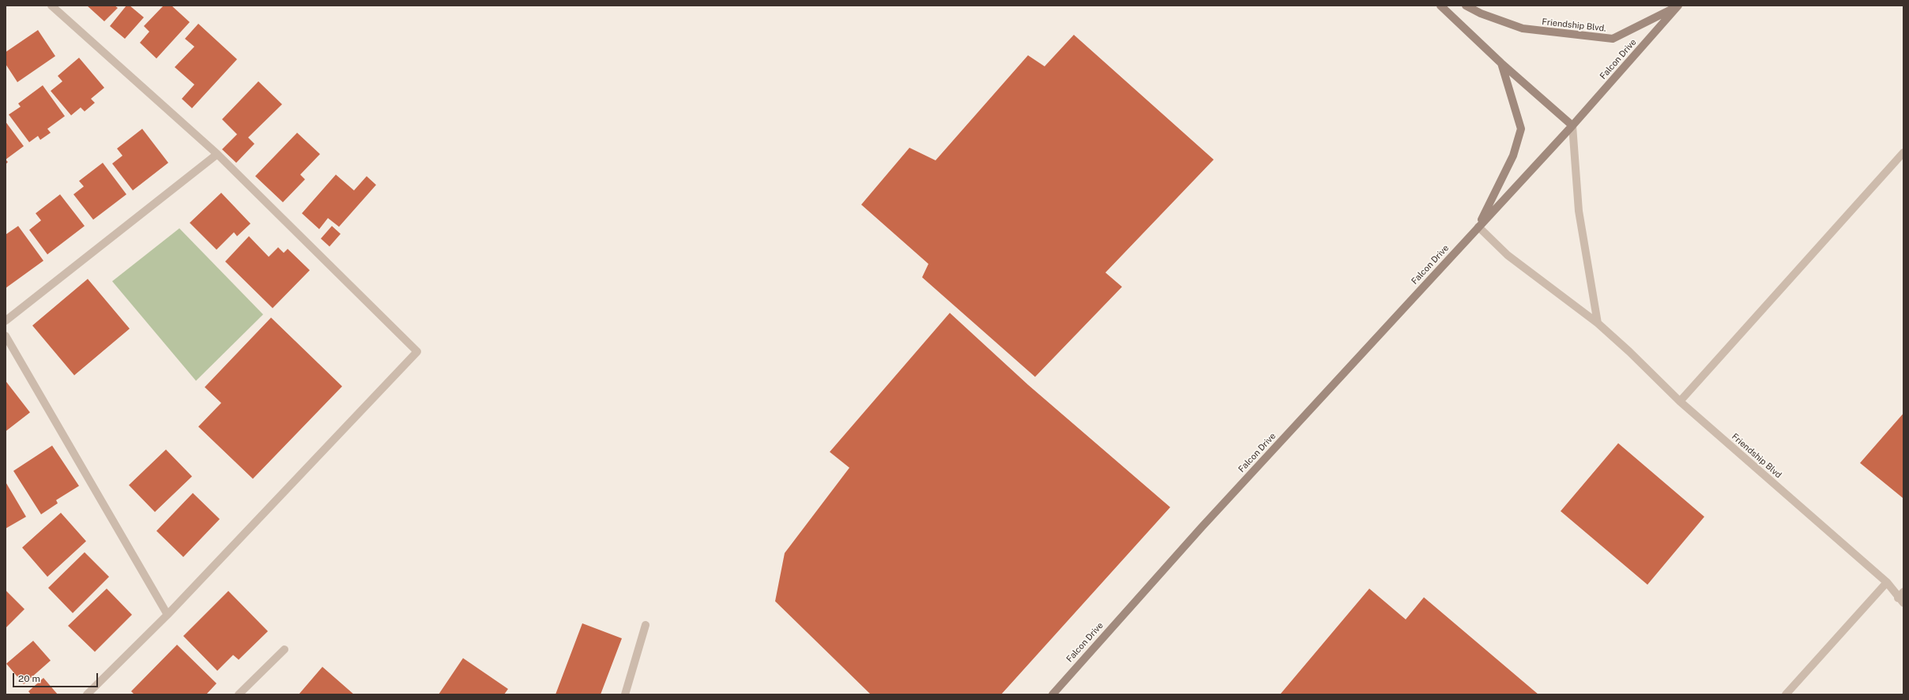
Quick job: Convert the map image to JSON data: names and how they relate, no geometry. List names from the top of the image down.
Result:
{
  "streets": {
    "street": ["Friendship Blvd.", "Falcon Drive", "Friendship Blvd"]
  },
  "crossings": [
    ["Friendship Blvd.", "Falcon Drive"],
    ["Falcon Drive", "Friendship Blvd"]
  ],
  "scale_bar": "20 m"
}
